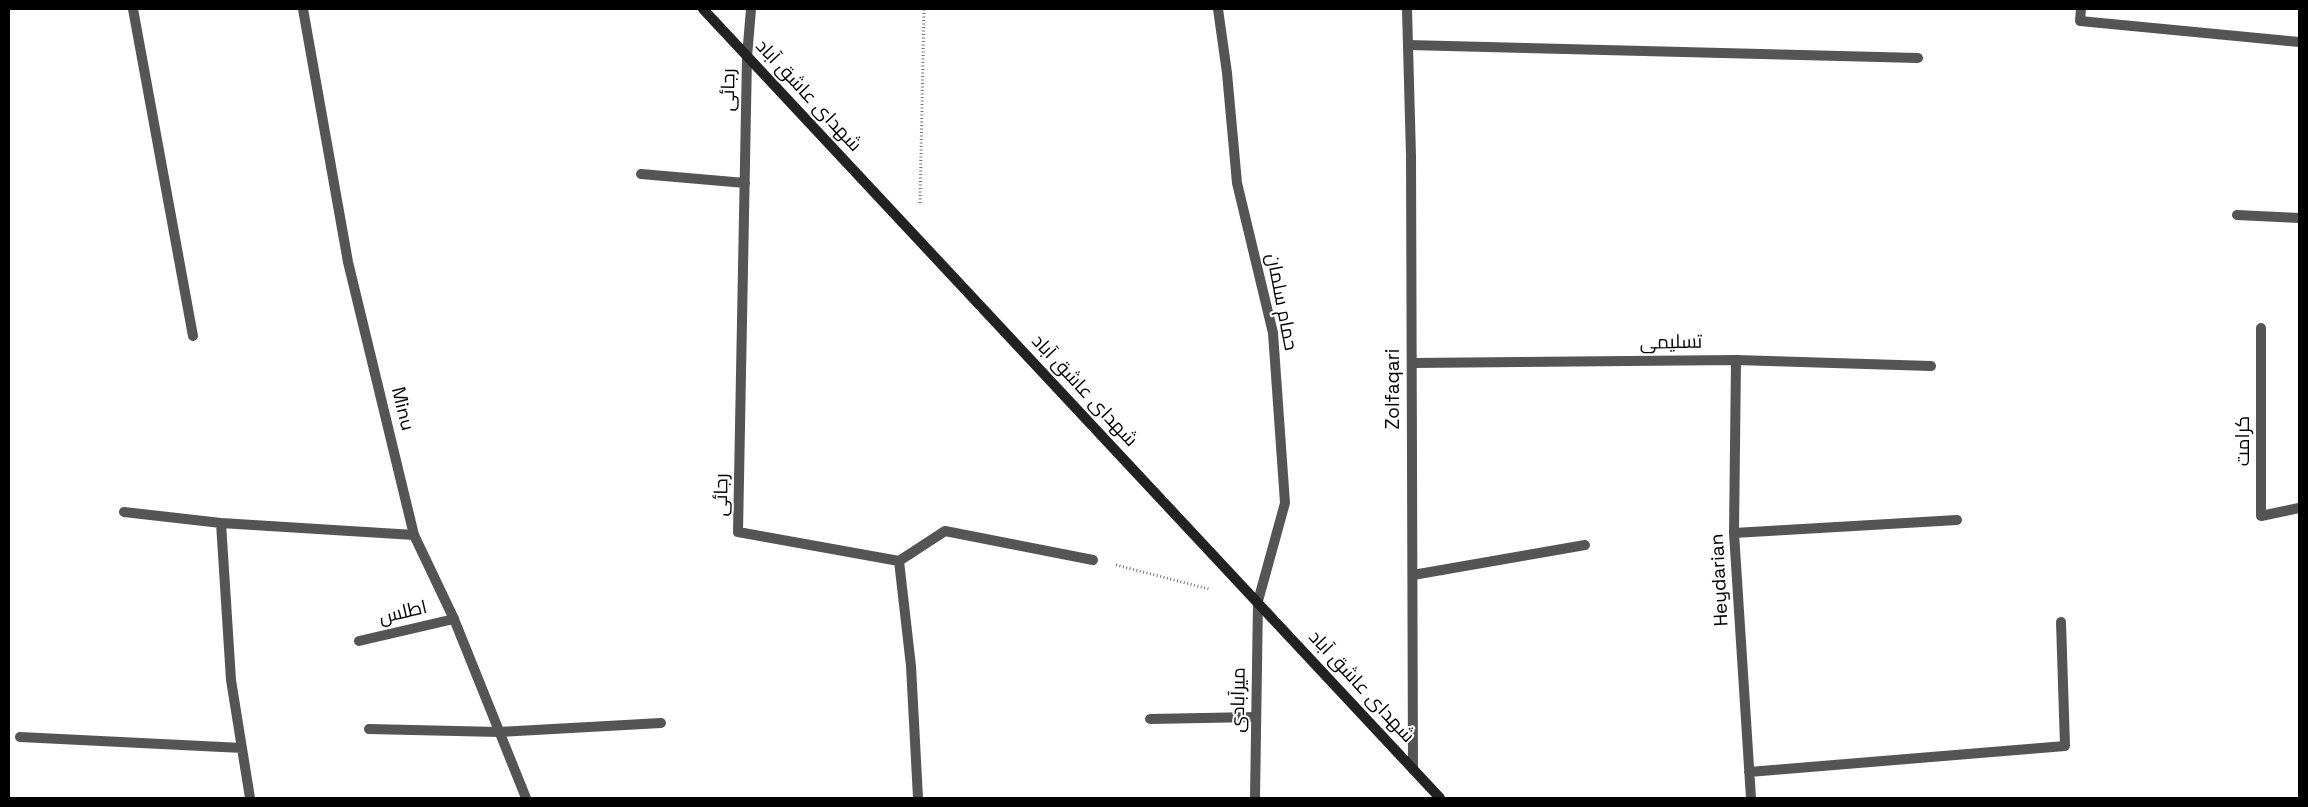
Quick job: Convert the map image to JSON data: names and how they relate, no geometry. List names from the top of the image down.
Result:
{
  "streets": {
    "main road": ["شهدای عاشق آباد"],
    "street": [
      "رجائی",
      "حمام سلمان",
      "تسلیمی",
      "Zolfaqari",
      "Minu",
      "کرامت",
      "Heydarian",
      "اطلس",
      "میرآبادی"
    ]
  },
  "crossings": [
    ["رجائی", "شهدای عاشق آباد"],
    ["شهدای عاشق آباد", "حمام سلمان"],
    ["شهدای عاشق آباد", "Zolfaqari"],
    ["شهدای عاشق آباد", "میرآبادی"],
    ["حمام سلمان", "میرآبادی"],
    ["تسلیمی", "Zolfaqari"],
    ["تسلیمی", "Heydarian"],
    ["Minu", "اطلس"]
  ]
}
